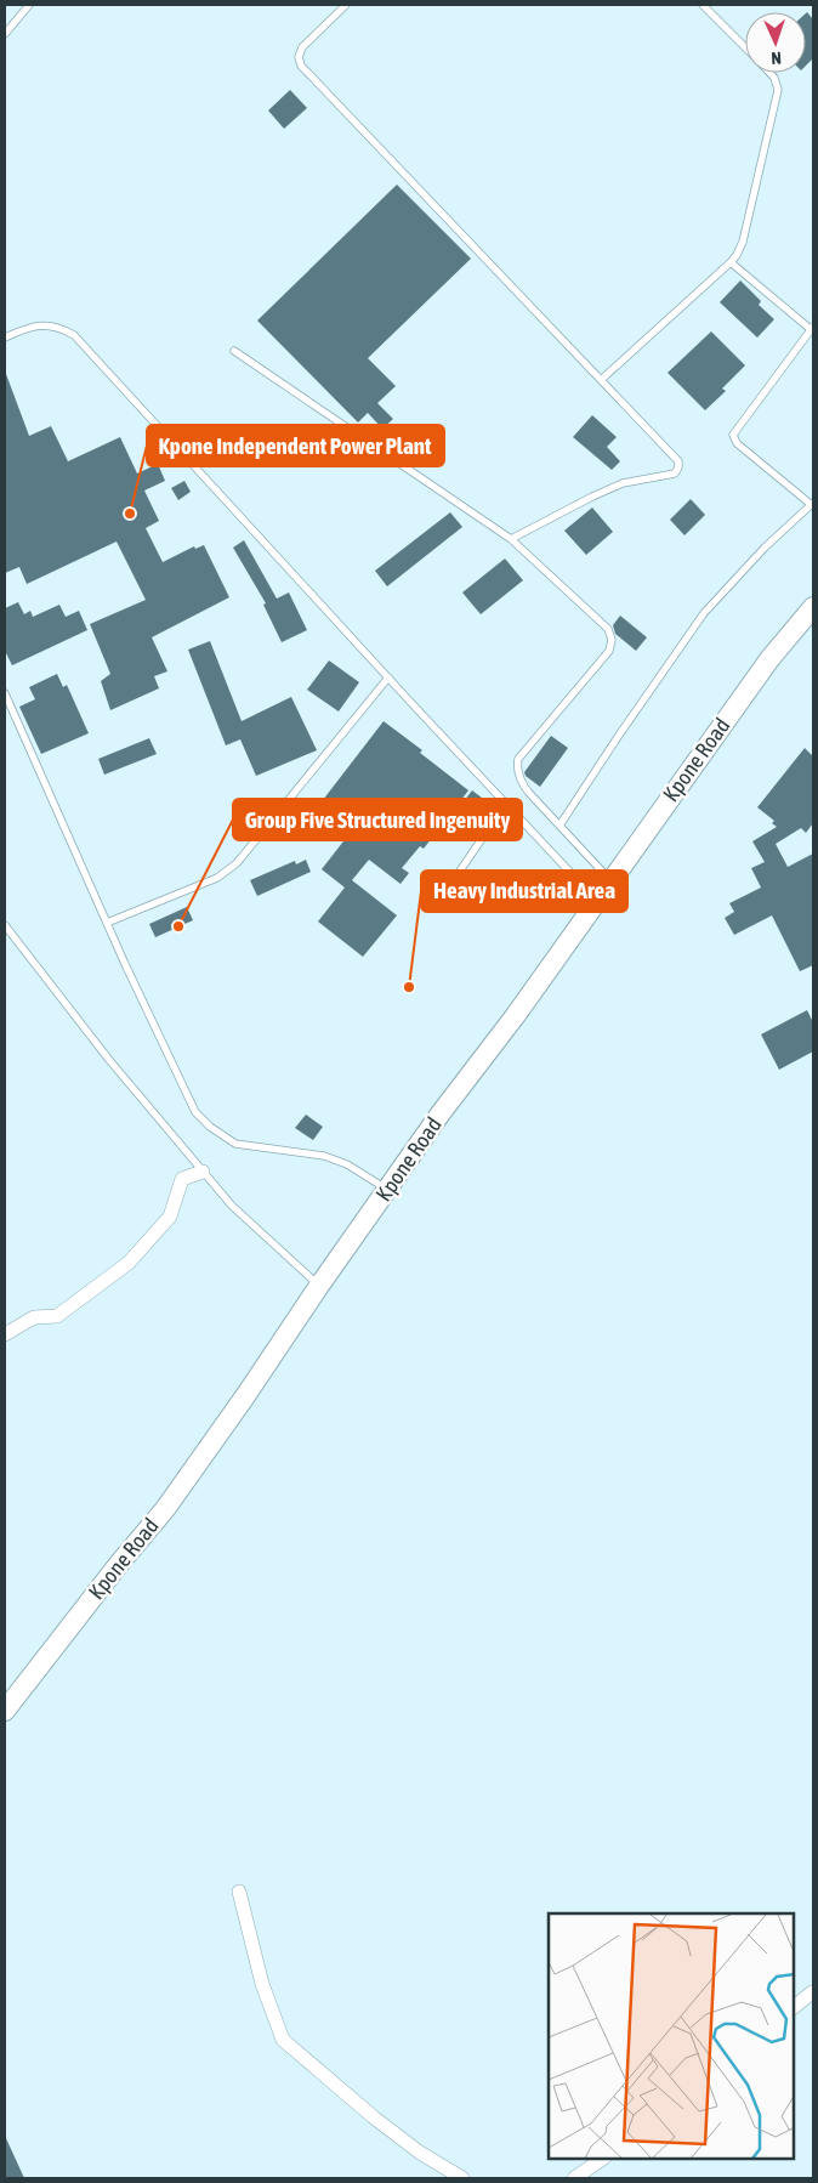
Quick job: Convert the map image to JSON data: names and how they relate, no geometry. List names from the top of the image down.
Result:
{
  "streets": {
    "main road": ["Kpone Road"]
  },
  "places": ["Kpone Independent Power Plant", "Group Five Structured Ingenuity", "Heavy Industrial Area"],
  "north": "bottom"
}
